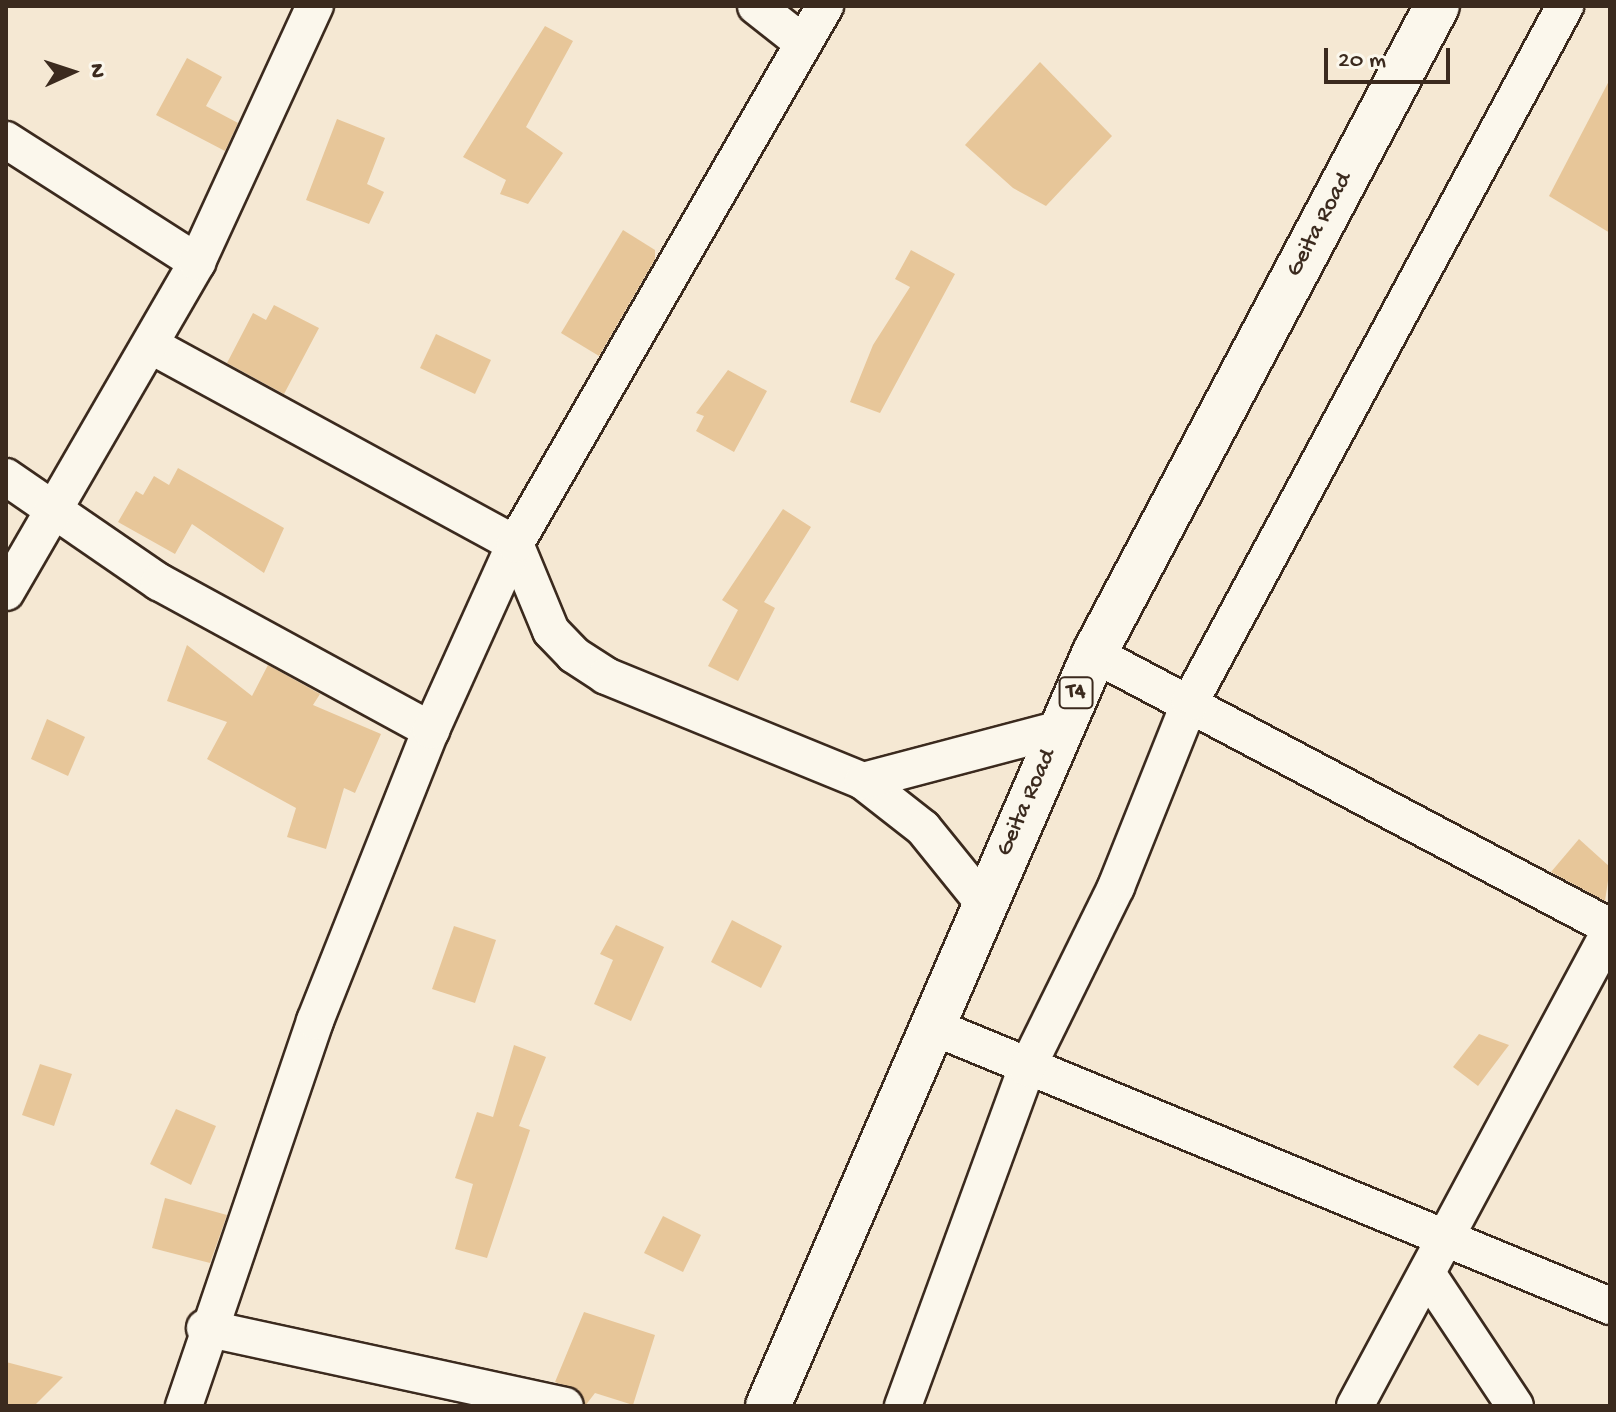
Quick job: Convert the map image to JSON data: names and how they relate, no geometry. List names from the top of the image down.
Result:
{
  "streets": {
    "highway": ["Geita Road", "T4"]
  },
  "scale_bar": "20 m",
  "north": "right"
}
